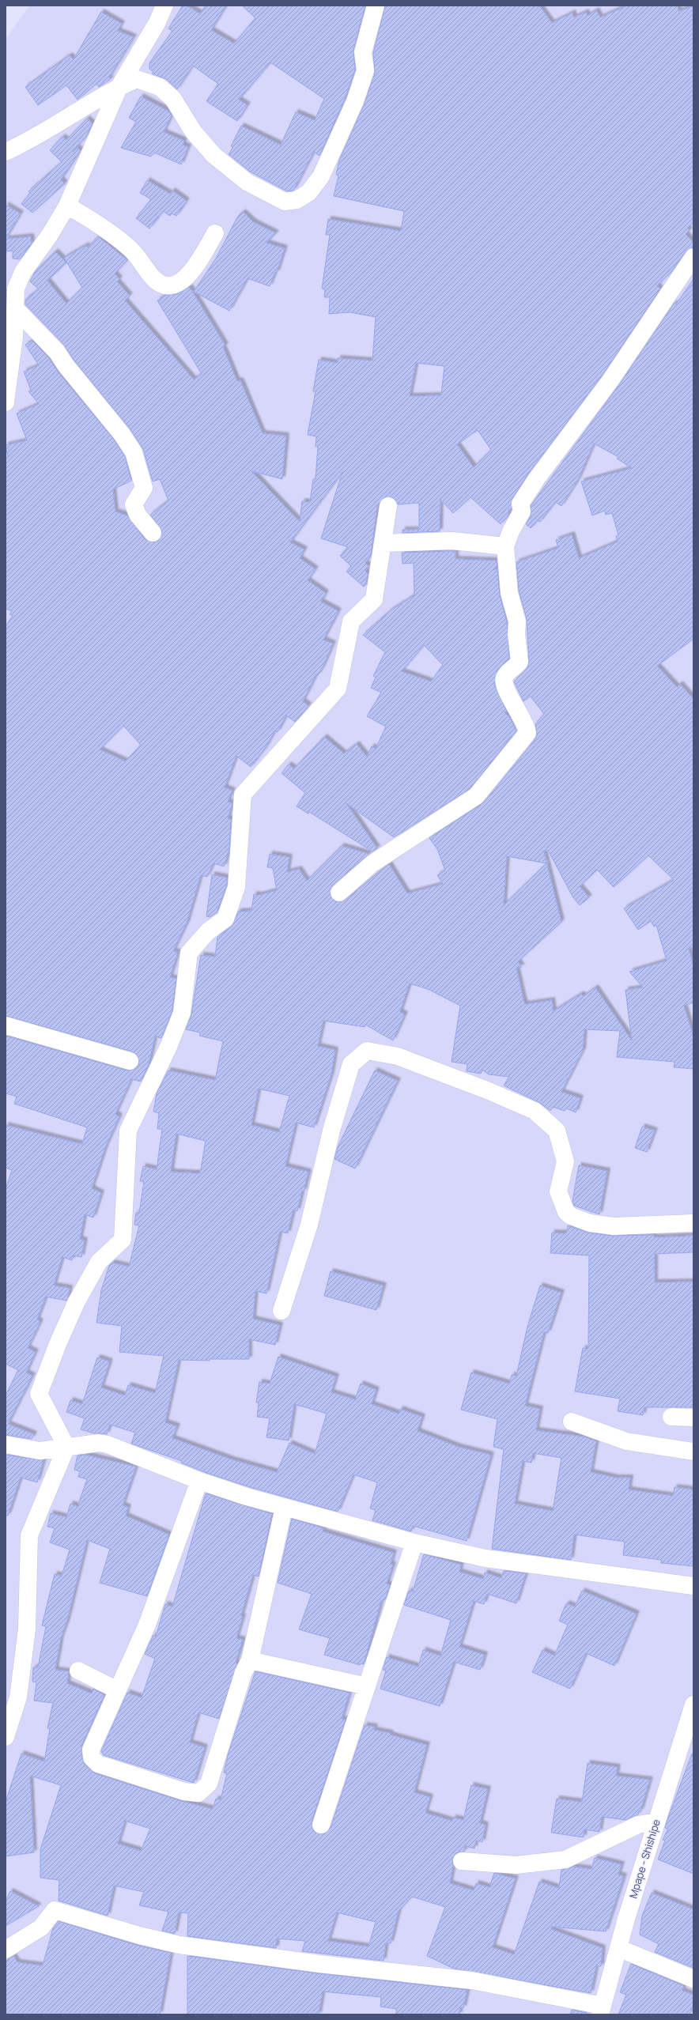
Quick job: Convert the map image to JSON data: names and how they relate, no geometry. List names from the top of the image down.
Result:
{
  "streets": {
    "street": ["Mpape - Shishipe"]
  }
}
